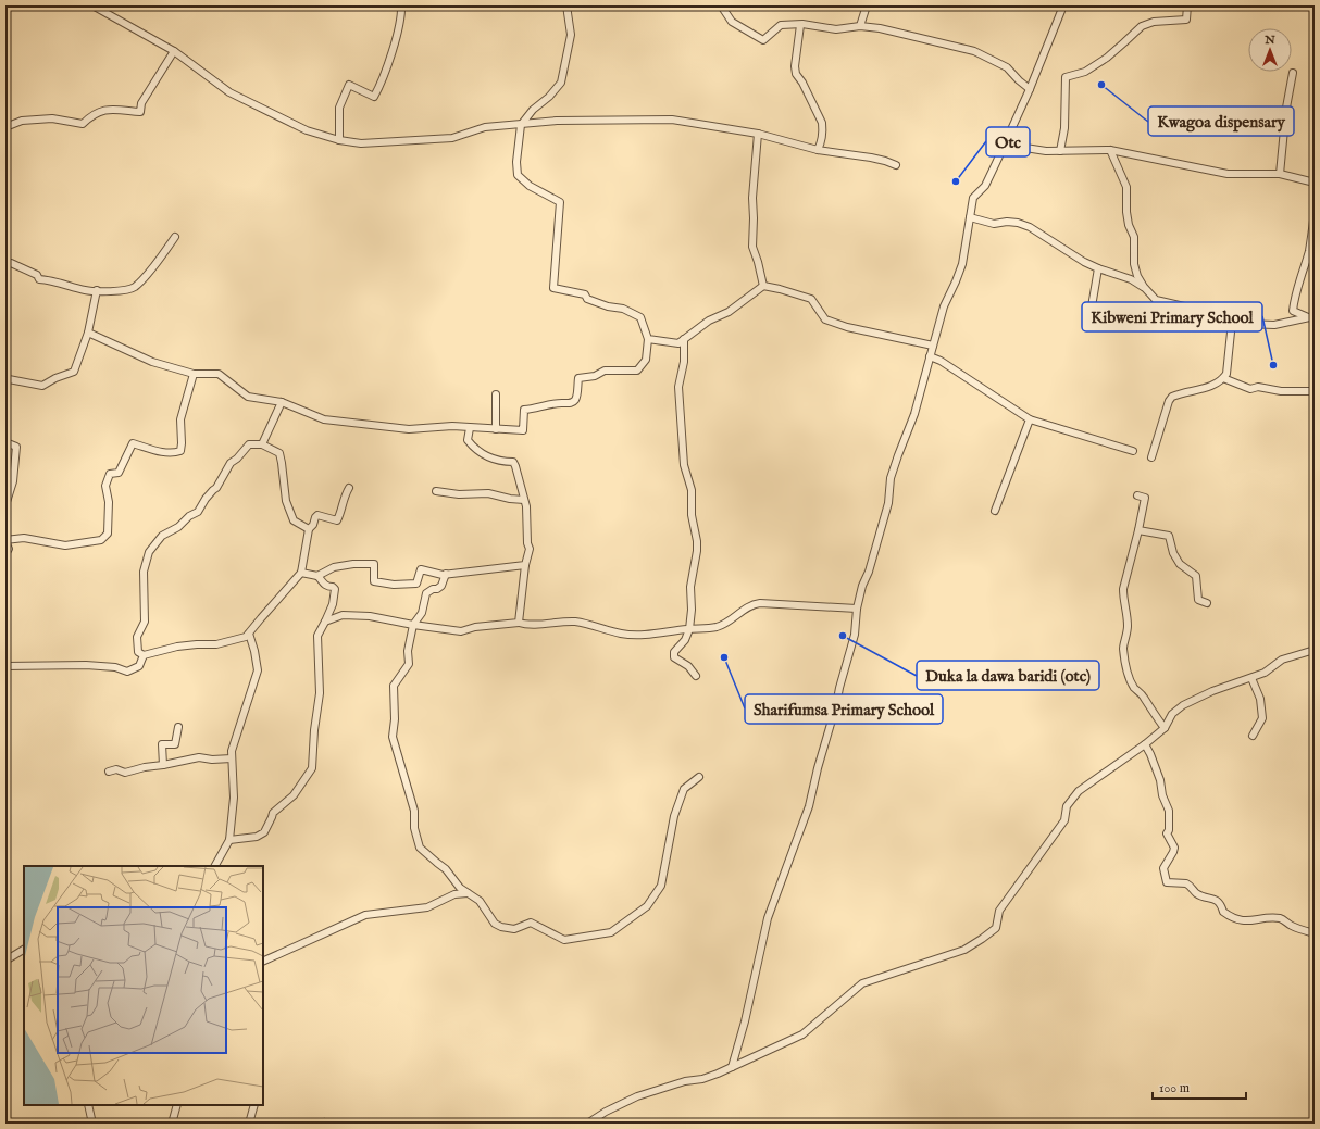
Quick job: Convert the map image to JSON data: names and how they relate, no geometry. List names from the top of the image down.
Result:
{
  "places": [
    "Kwagoa dispensary",
    "Otc",
    "Kibweni Primary School",
    "Duka la dawa baridi (otc)",
    "Sharifumsa Primary School"
  ],
  "scale_bar": "100 m",
  "north": "top"
}
